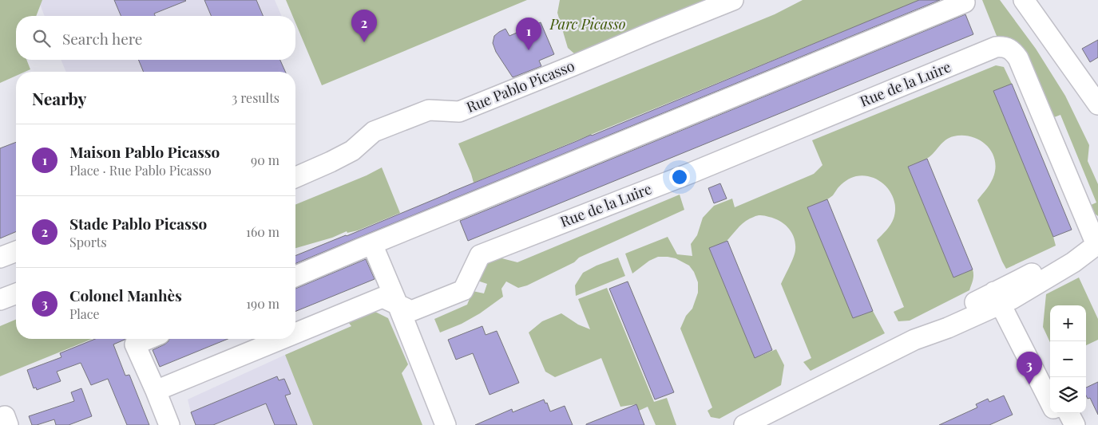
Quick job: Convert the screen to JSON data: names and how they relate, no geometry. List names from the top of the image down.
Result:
{
  "streets": {
    "street": ["Rue de la Luire", "Rue Pablo Picasso"]
  },
  "parks": ["Parc Picasso"],
  "page": {
    "pins": ["2", "1", "3"],
    "search": "Search here",
    "heading": ["Nearby", "3 results"],
    "list": [
      {
        "mark": "1",
        "name": "Maison Pablo Picasso",
        "note": "Place · Rue Pablo Picasso",
        "value": "90 m"
      },
      {
        "mark": "2",
        "name": "Stade Pablo Picasso",
        "note": "Sports",
        "value": "160 m"
      },
      {
        "mark": "3",
        "name": "Colonel Manhès",
        "note": "Place",
        "value": "190 m"
      }
    ],
    "map_buttons": ["+", "−"]
  }
}
